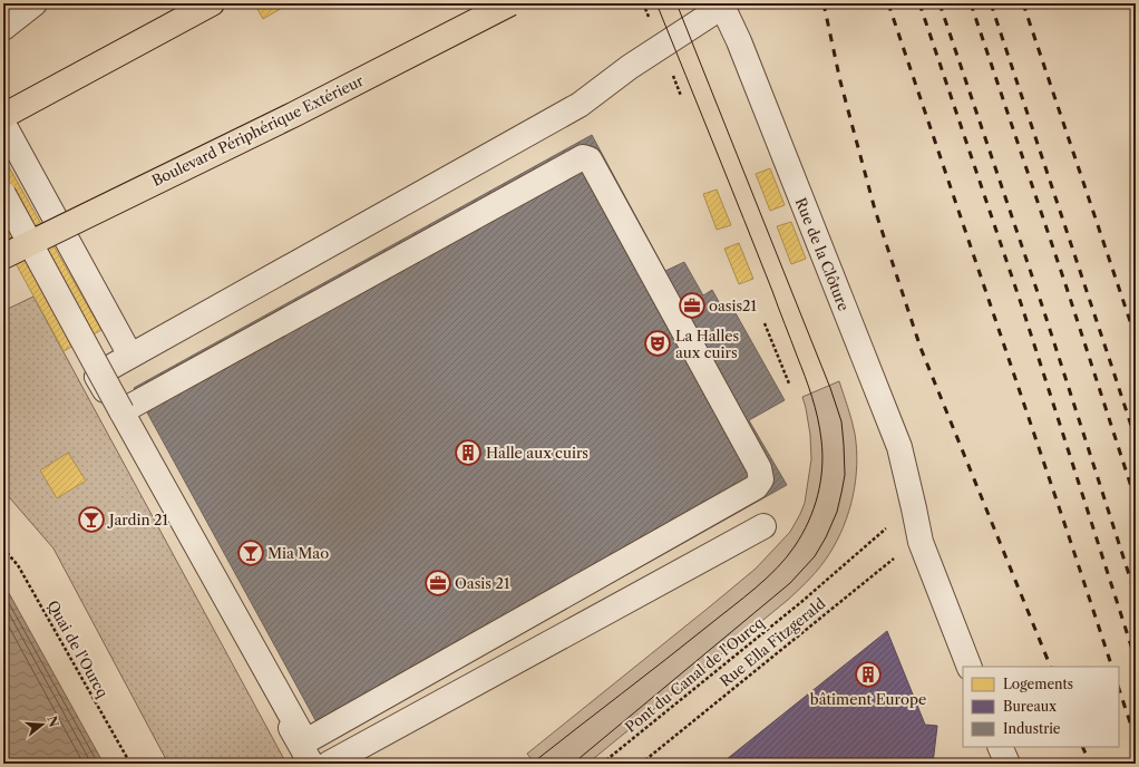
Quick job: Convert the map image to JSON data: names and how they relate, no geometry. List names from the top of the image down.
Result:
{
  "streets": {
    "highway": ["Boulevard Périphérique Extérieur"],
    "street": ["Rue de la Clôture"],
    "path": ["Rue Ella Fitzgerald", "Quai de l'Ourcq", "Pont du Canal de l'Ourcq"]
  },
  "crossings": [
    ["Rue de la Clôture", "Rue Ella Fitzgerald"]
  ],
  "places": {
    "office": ["oasis21", "Oasis 21"],
    "theatre": ["La Halles aux cuirs"],
    "building": ["Halle aux cuirs", "bâtiment Europe"],
    "bar": ["Jardin 21", "Mia Mao"]
  },
  "legend": ["Logements", "Bureaux", "Industrie"],
  "north": "right"
}
